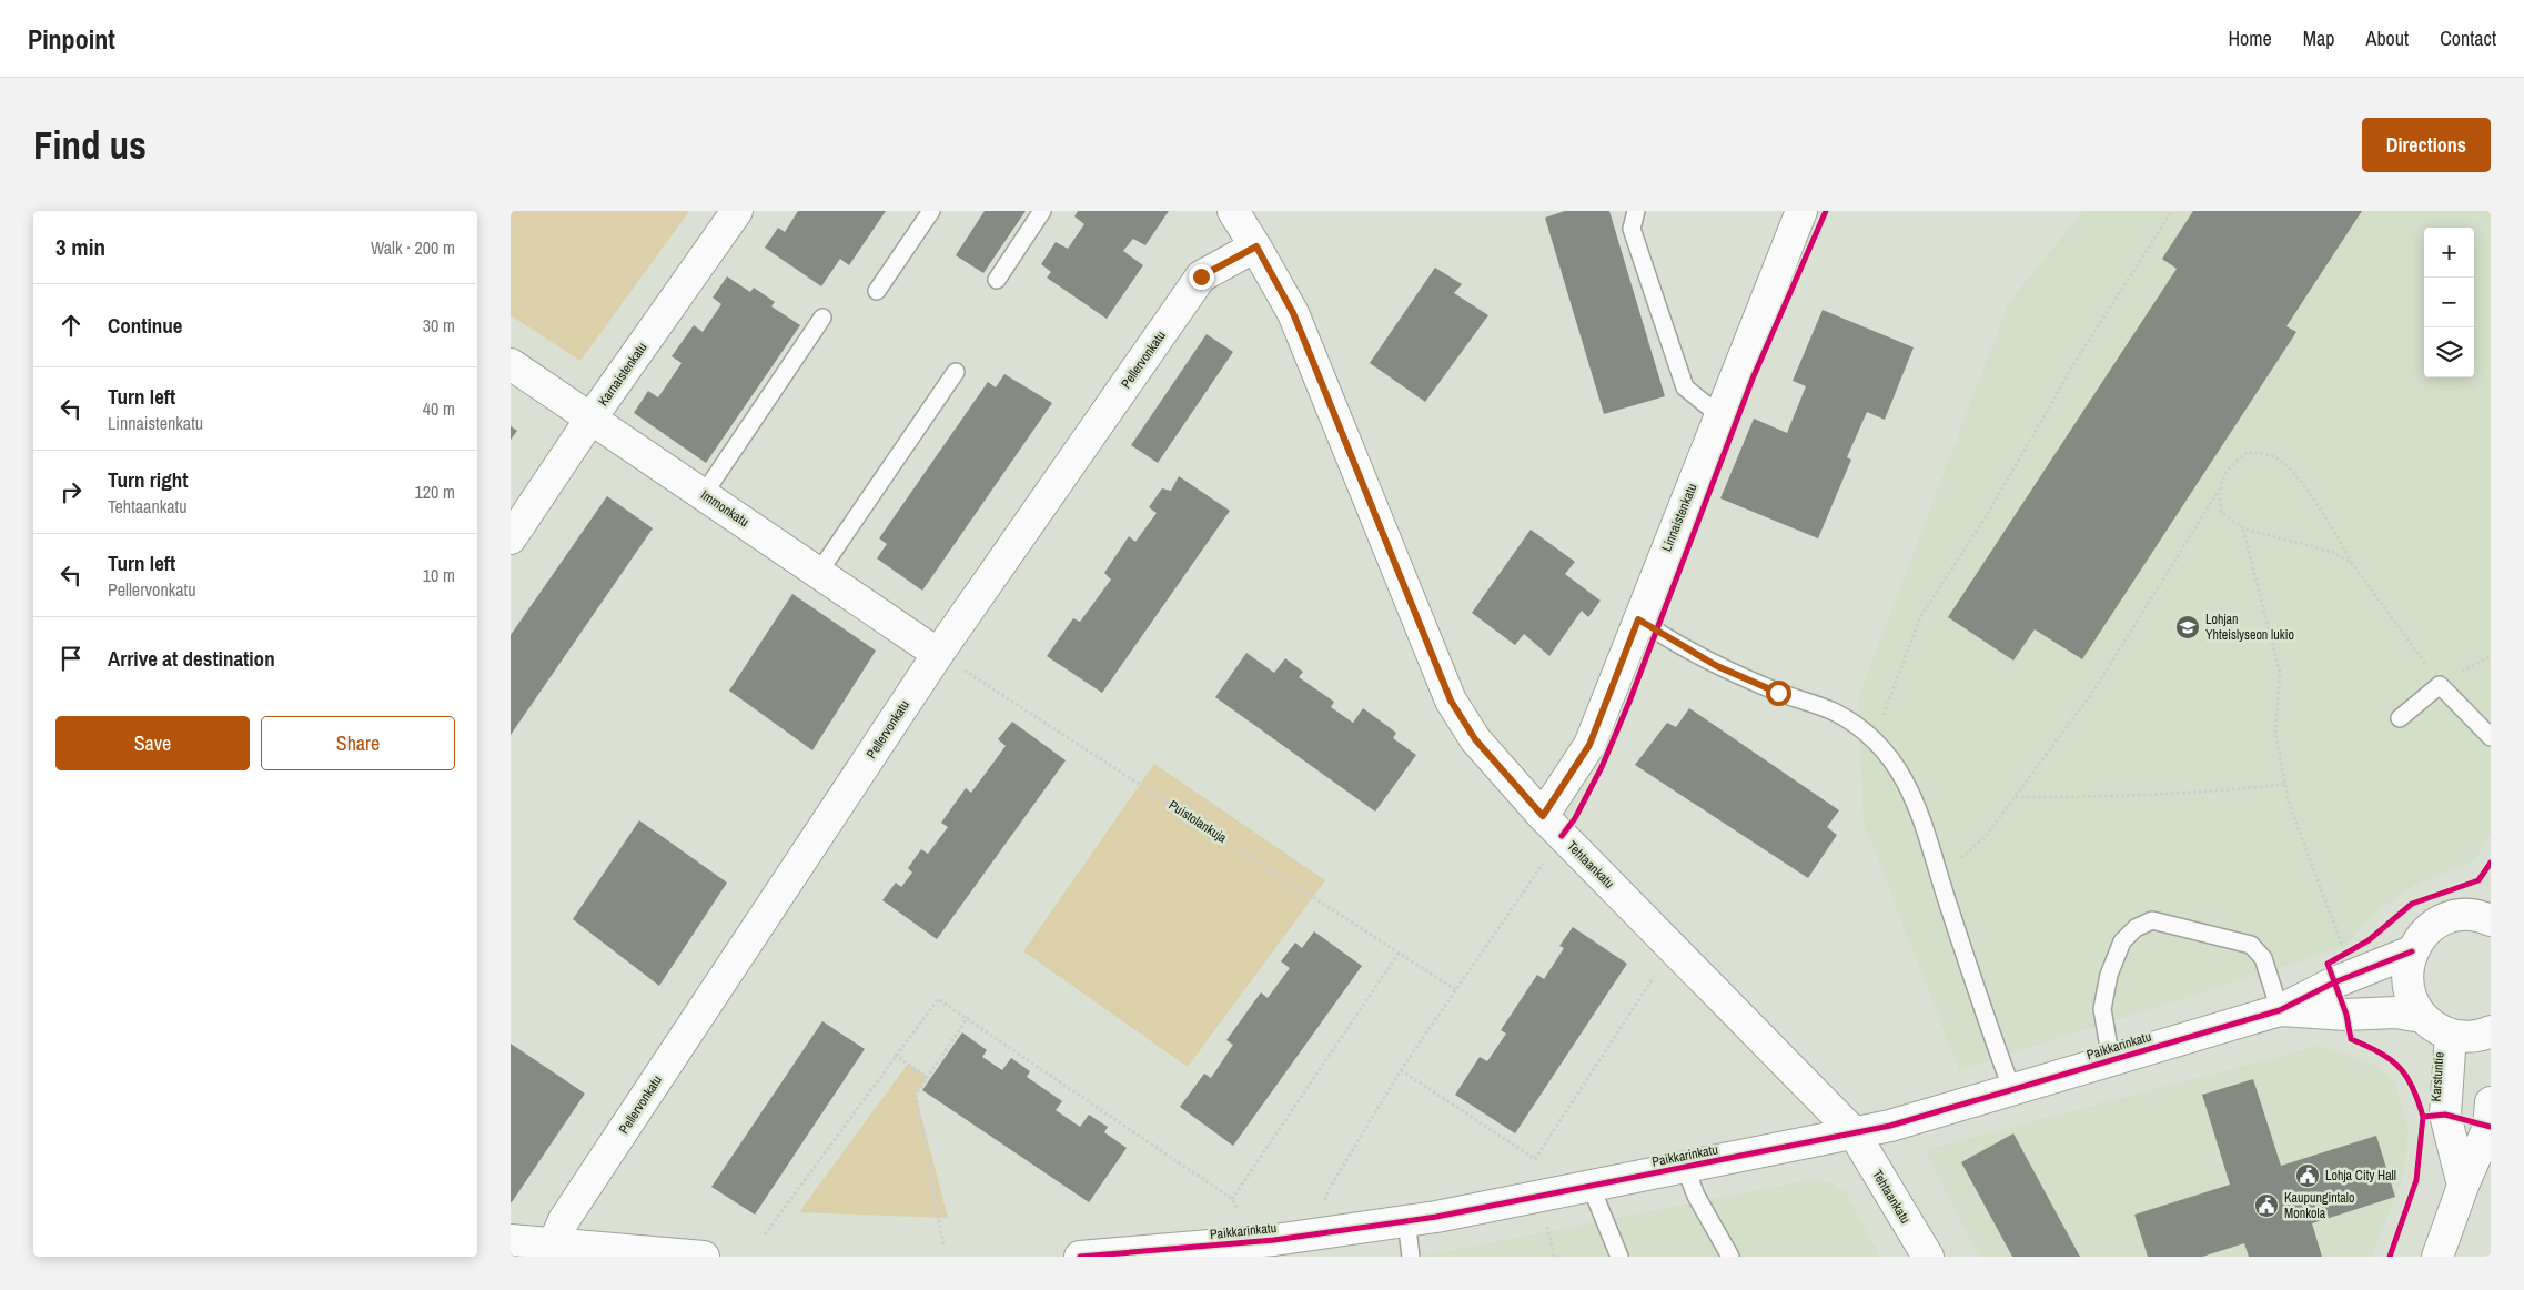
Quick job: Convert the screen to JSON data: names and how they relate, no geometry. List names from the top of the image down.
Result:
{
  "streets": {
    "street": [
      "Pellervonkatu",
      "Karnaistenkatu",
      "Immonkatu",
      "Linnaistenkatu",
      "Tehtaankatu",
      "Paikkarinkatu",
      "Karstuntie"
    ],
    "path": ["Puistolankuja"]
  },
  "crossings": [
    ["Pellervonkatu", "Immonkatu"],
    ["Pellervonkatu", "Puistolankuja"],
    ["Pellervonkatu", "Tehtaankatu"],
    ["Karnaistenkatu", "Immonkatu"],
    ["Immonkatu", "Puistolankuja"],
    ["Linnaistenkatu", "Tehtaankatu"],
    ["Tehtaankatu", "Paikkarinkatu"]
  ],
  "places": {
    "school or university": ["Lohjan Yhteislyseon lukio"],
    "public building": ["Lohja City Hall", "Kaupungintalo Monkola"]
  },
  "page": {
    "header": "Pinpoint",
    "nav": [
      "Home",
      "Map",
      "About",
      "Contact"
    ],
    "buttons": [
      "Directions",
      ["Save", "Share"]
    ],
    "title": "Find us",
    "heading": ["3 min", "Walk · 200 m"],
    "map_buttons": ["+", "−"],
    "list": [
      ["Continue", "30 m"],
      ["Turn left", "Linnaistenkatu", "40 m"],
      ["Turn right", "Tehtaankatu", "120 m"],
      ["Turn left", "Pellervonkatu", "10 m"],
      "Arrive at destination"
    ]
  }
}
